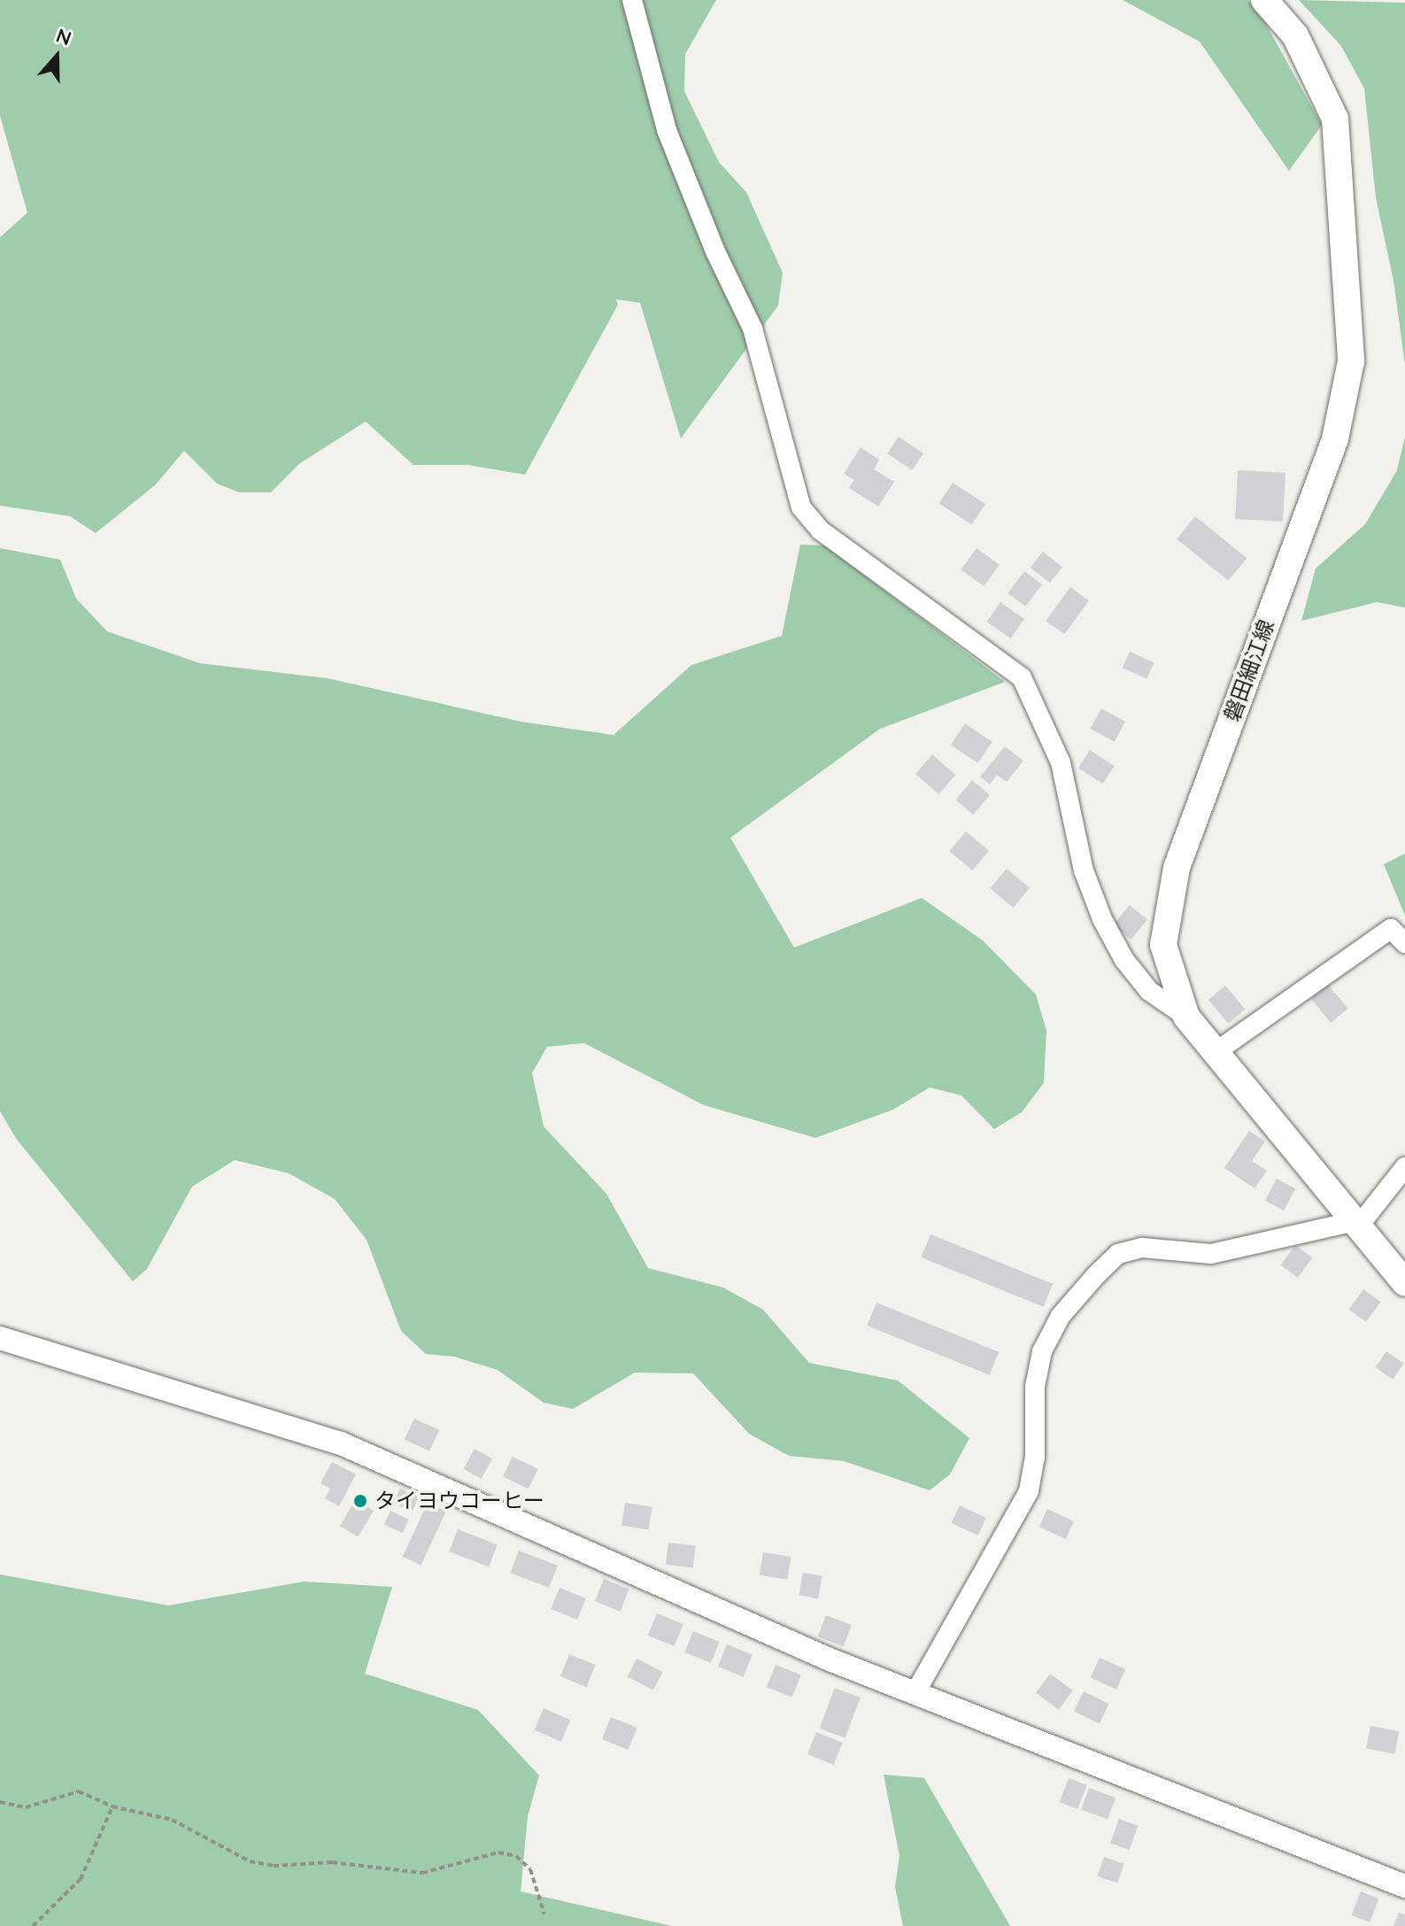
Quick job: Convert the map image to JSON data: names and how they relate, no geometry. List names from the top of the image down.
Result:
{
  "streets": {
    "main road": ["磐田細江線"]
  },
  "places": ["タイヨウコーヒー"],
  "north": "top"
}
